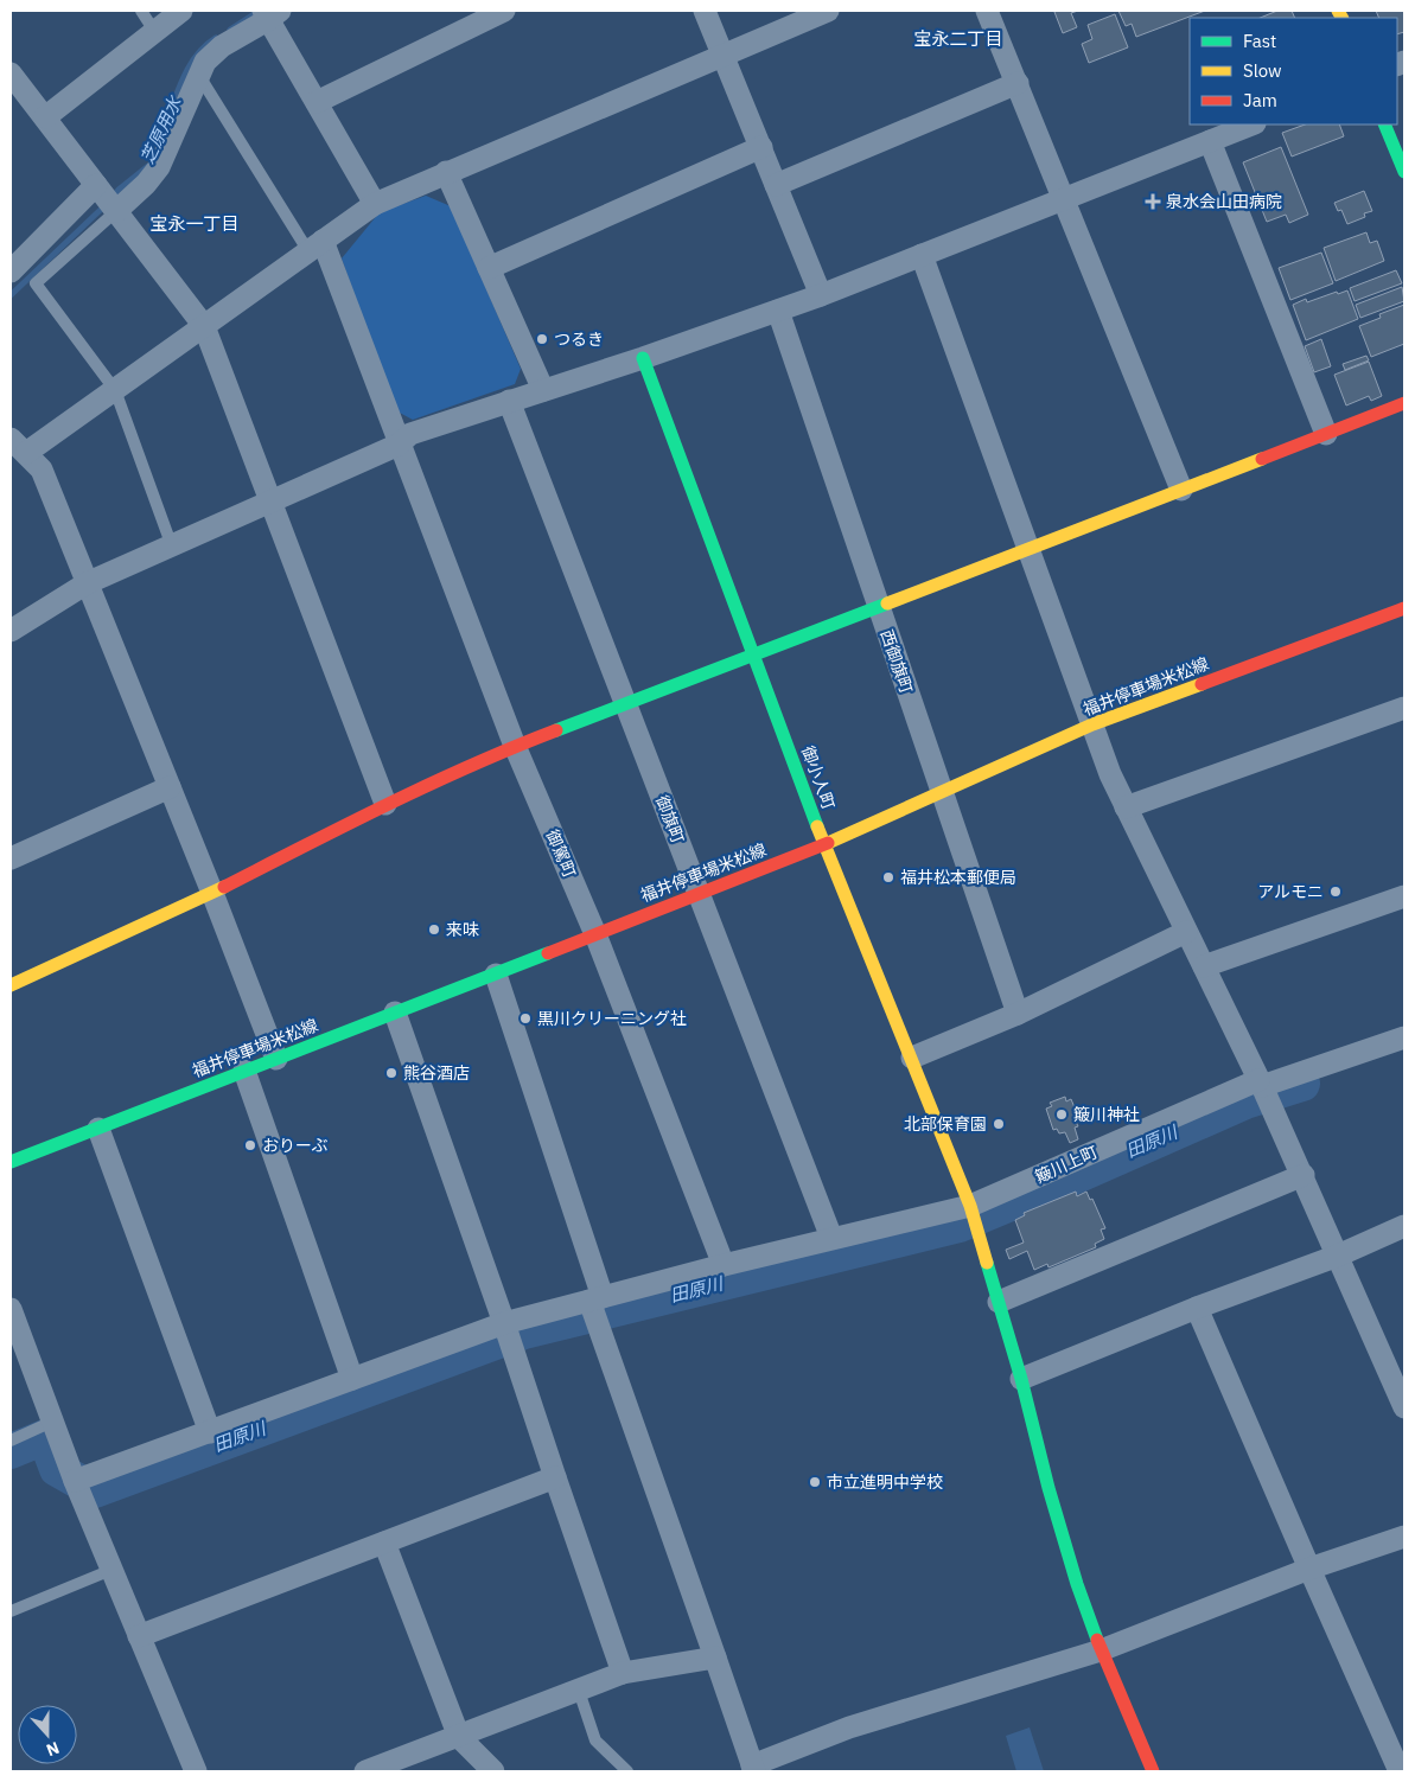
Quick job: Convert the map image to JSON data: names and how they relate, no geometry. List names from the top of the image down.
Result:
{
  "streets": {
    "street": [
      "西御旗町",
      "福井停車場米松線",
      "御小人町",
      "御旗町",
      "御駕町",
      "簸川上町"
    ]
  },
  "crossings": [
    ["西御旗町", "福井停車場米松線"],
    ["福井停車場米松線", "御小人町"],
    ["福井停車場米松線", "御旗町"],
    ["福井停車場米松線", "御駕町"],
    ["御小人町", "簸川上町"],
    ["御旗町", "簸川上町"],
    ["御駕町", "簸川上町"]
  ],
  "districts": ["宝永二丁目", "宝永一丁目"],
  "water": ["芝原用水", "田原川"],
  "places": {
    "health": ["泉水会山田病院"],
    "other": [
      "つるき",
      "福井松本郵便局",
      "アルモニ",
      "来味",
      "黒川クリーニング社",
      "熊谷酒店",
      "簸川神社",
      "北部保育園",
      "おりーぶ",
      "市立進明中学校"
    ]
  },
  "legend": ["Fast", "Slow", "Jam"],
  "north": "bottom"
}
